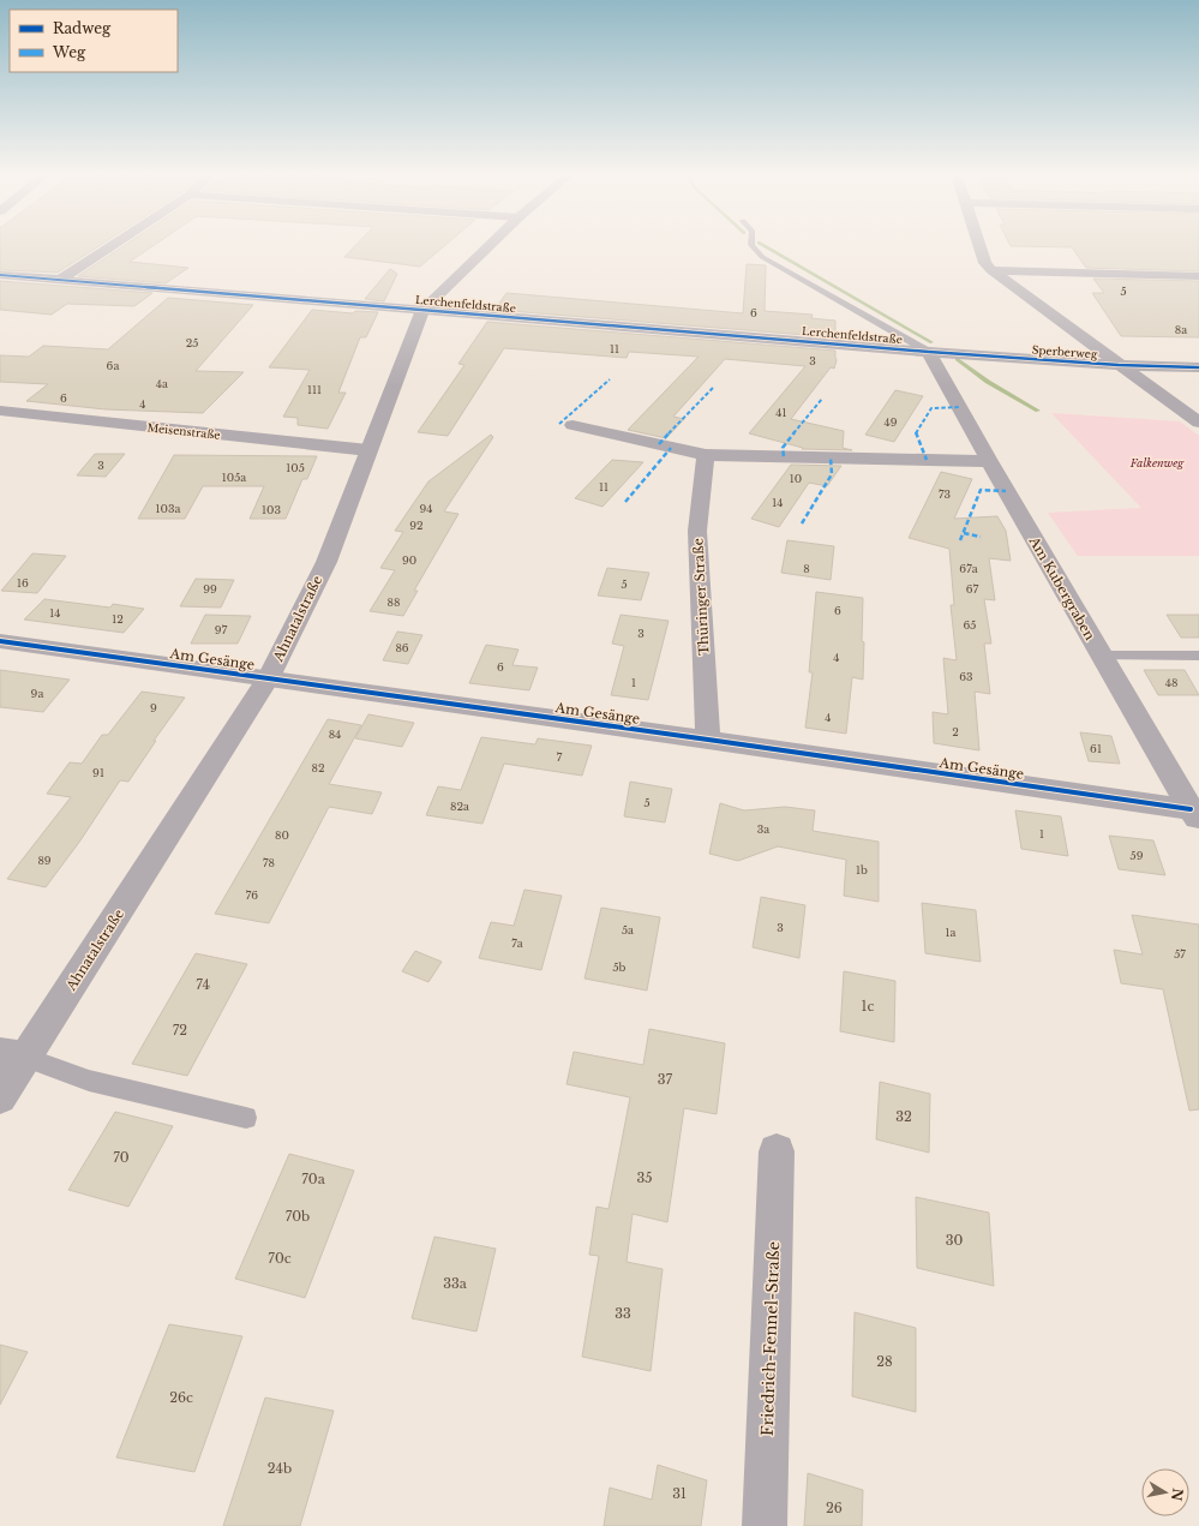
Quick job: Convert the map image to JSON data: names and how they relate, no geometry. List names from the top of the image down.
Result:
{
  "streets": {
    "street": [
      "Lerchenfeldstraße",
      "Sperberweg",
      "Meisenstraße",
      "Am Kubergraben",
      "Thüringer Straße",
      "Ahnatalstraße",
      "Am Gesänge",
      "Friedrich-Fennel-Straße"
    ]
  },
  "crossings": [
    ["Lerchenfeldstraße", "Sperberweg"],
    ["Lerchenfeldstraße", "Am Kubergraben"],
    ["Lerchenfeldstraße", "Ahnatalstraße"],
    ["Sperberweg", "Am Kubergraben"],
    ["Meisenstraße", "Ahnatalstraße"],
    ["Am Kubergraben", "Am Gesänge"],
    ["Thüringer Straße", "Am Gesänge"],
    ["Ahnatalstraße", "Am Gesänge"]
  ],
  "parks": ["Falkenweg"],
  "house_numbers": [
    "5",
    "6",
    "8a",
    "25",
    "11",
    "3",
    "6a",
    "4a",
    "111",
    "6",
    "4",
    "41",
    "49",
    "3",
    "105",
    "105a",
    "10",
    "11",
    "73",
    "14",
    "103a",
    "94",
    "103",
    "92",
    "90",
    "8",
    "67a",
    "16",
    "5",
    "99",
    "67",
    "88",
    "6",
    "14",
    "12",
    "65",
    "97",
    "3",
    "86",
    "4",
    "6",
    "63",
    "1",
    "48",
    "9a",
    "9",
    "4",
    "2",
    "84",
    "61",
    "7",
    "82",
    "91",
    "5",
    "82a",
    "3a",
    "1",
    "80",
    "59",
    "89",
    "78",
    "1b",
    "76",
    "3",
    "5a",
    "1a",
    "7a",
    "57",
    "5b",
    "74",
    "1c",
    "72",
    "37",
    "32",
    "70",
    "35",
    "70a",
    "70b",
    "30",
    "70c",
    "33a",
    "33",
    "28",
    "26c",
    "24b",
    "31",
    "26"
  ],
  "legend": ["Radweg", "Weg"],
  "north": "right"
}
